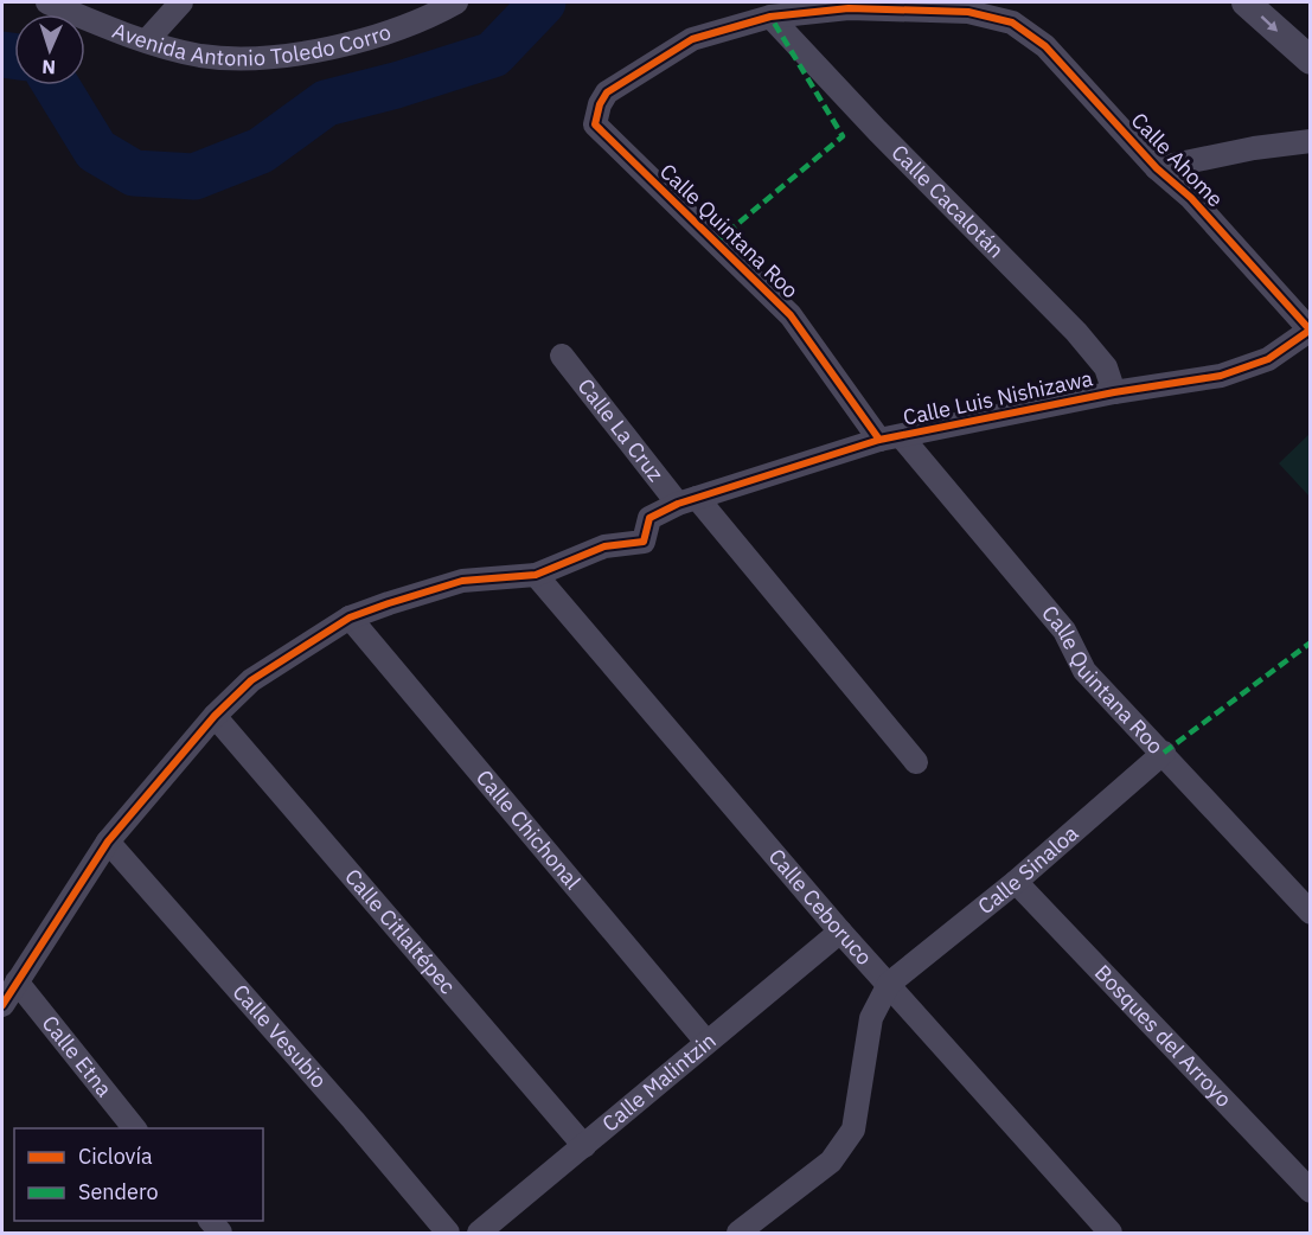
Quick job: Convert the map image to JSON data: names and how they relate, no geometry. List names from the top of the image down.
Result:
{
  "streets": {
    "street": [
      "Avenida Antonio Toledo Corro",
      "Calle Ahome",
      "Calle Cacalotán",
      "Calle Quintana Roo",
      "Calle Luis Nishizawa",
      "Calle La Cruz",
      "Calle Chichonal",
      "Calle Sinaloa",
      "Calle Ceboruco",
      "Calle Citlaltépec",
      "Calle Vesubio",
      "Bosques del Arroyo",
      "Calle Etna",
      "Calle Malintzin"
    ]
  },
  "crossings": [
    ["Calle Ahome", "Calle Cacalotán"],
    ["Calle Ahome", "Calle Quintana Roo"],
    ["Calle Ahome", "Calle Luis Nishizawa"],
    ["Calle Cacalotán", "Calle Quintana Roo"],
    ["Calle Cacalotán", "Calle Luis Nishizawa"],
    ["Calle Quintana Roo", "Calle Luis Nishizawa"],
    ["Calle Quintana Roo", "Calle Sinaloa"],
    ["Calle Luis Nishizawa", "Calle La Cruz"],
    ["Calle Luis Nishizawa", "Calle Ceboruco"],
    ["Calle Chichonal", "Calle Malintzin"],
    ["Calle Sinaloa", "Calle Ceboruco"],
    ["Calle Sinaloa", "Bosques del Arroyo"],
    ["Calle Ceboruco", "Calle Malintzin"],
    ["Calle Citlaltépec", "Calle Malintzin"]
  ],
  "legend": ["Ciclovía", "Sendero"],
  "north": "bottom"
}
